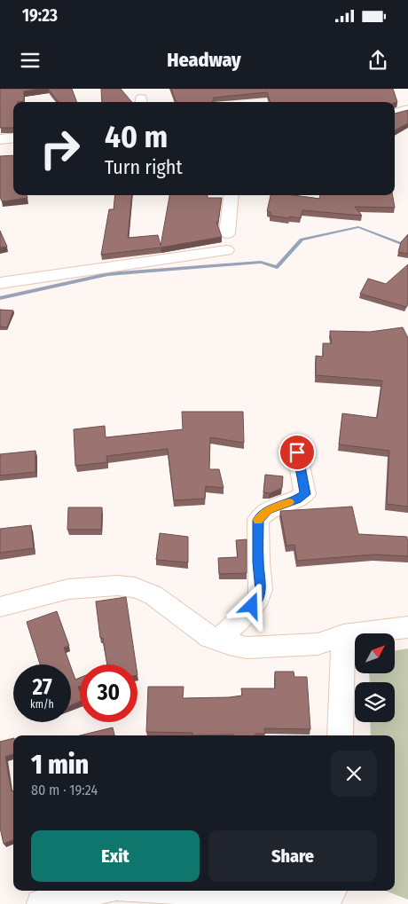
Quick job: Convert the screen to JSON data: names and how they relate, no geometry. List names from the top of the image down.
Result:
{
  "north": "top right",
  "page": {
    "status": "19:23",
    "header": "Headway",
    "turn": ["40 m", "Turn right"],
    "speed": "27 km/h",
    "limit": "30",
    "heading": ["1 min", "80 m · 19:24"],
    "buttons": ["Exit", "Share"]
  }
}
